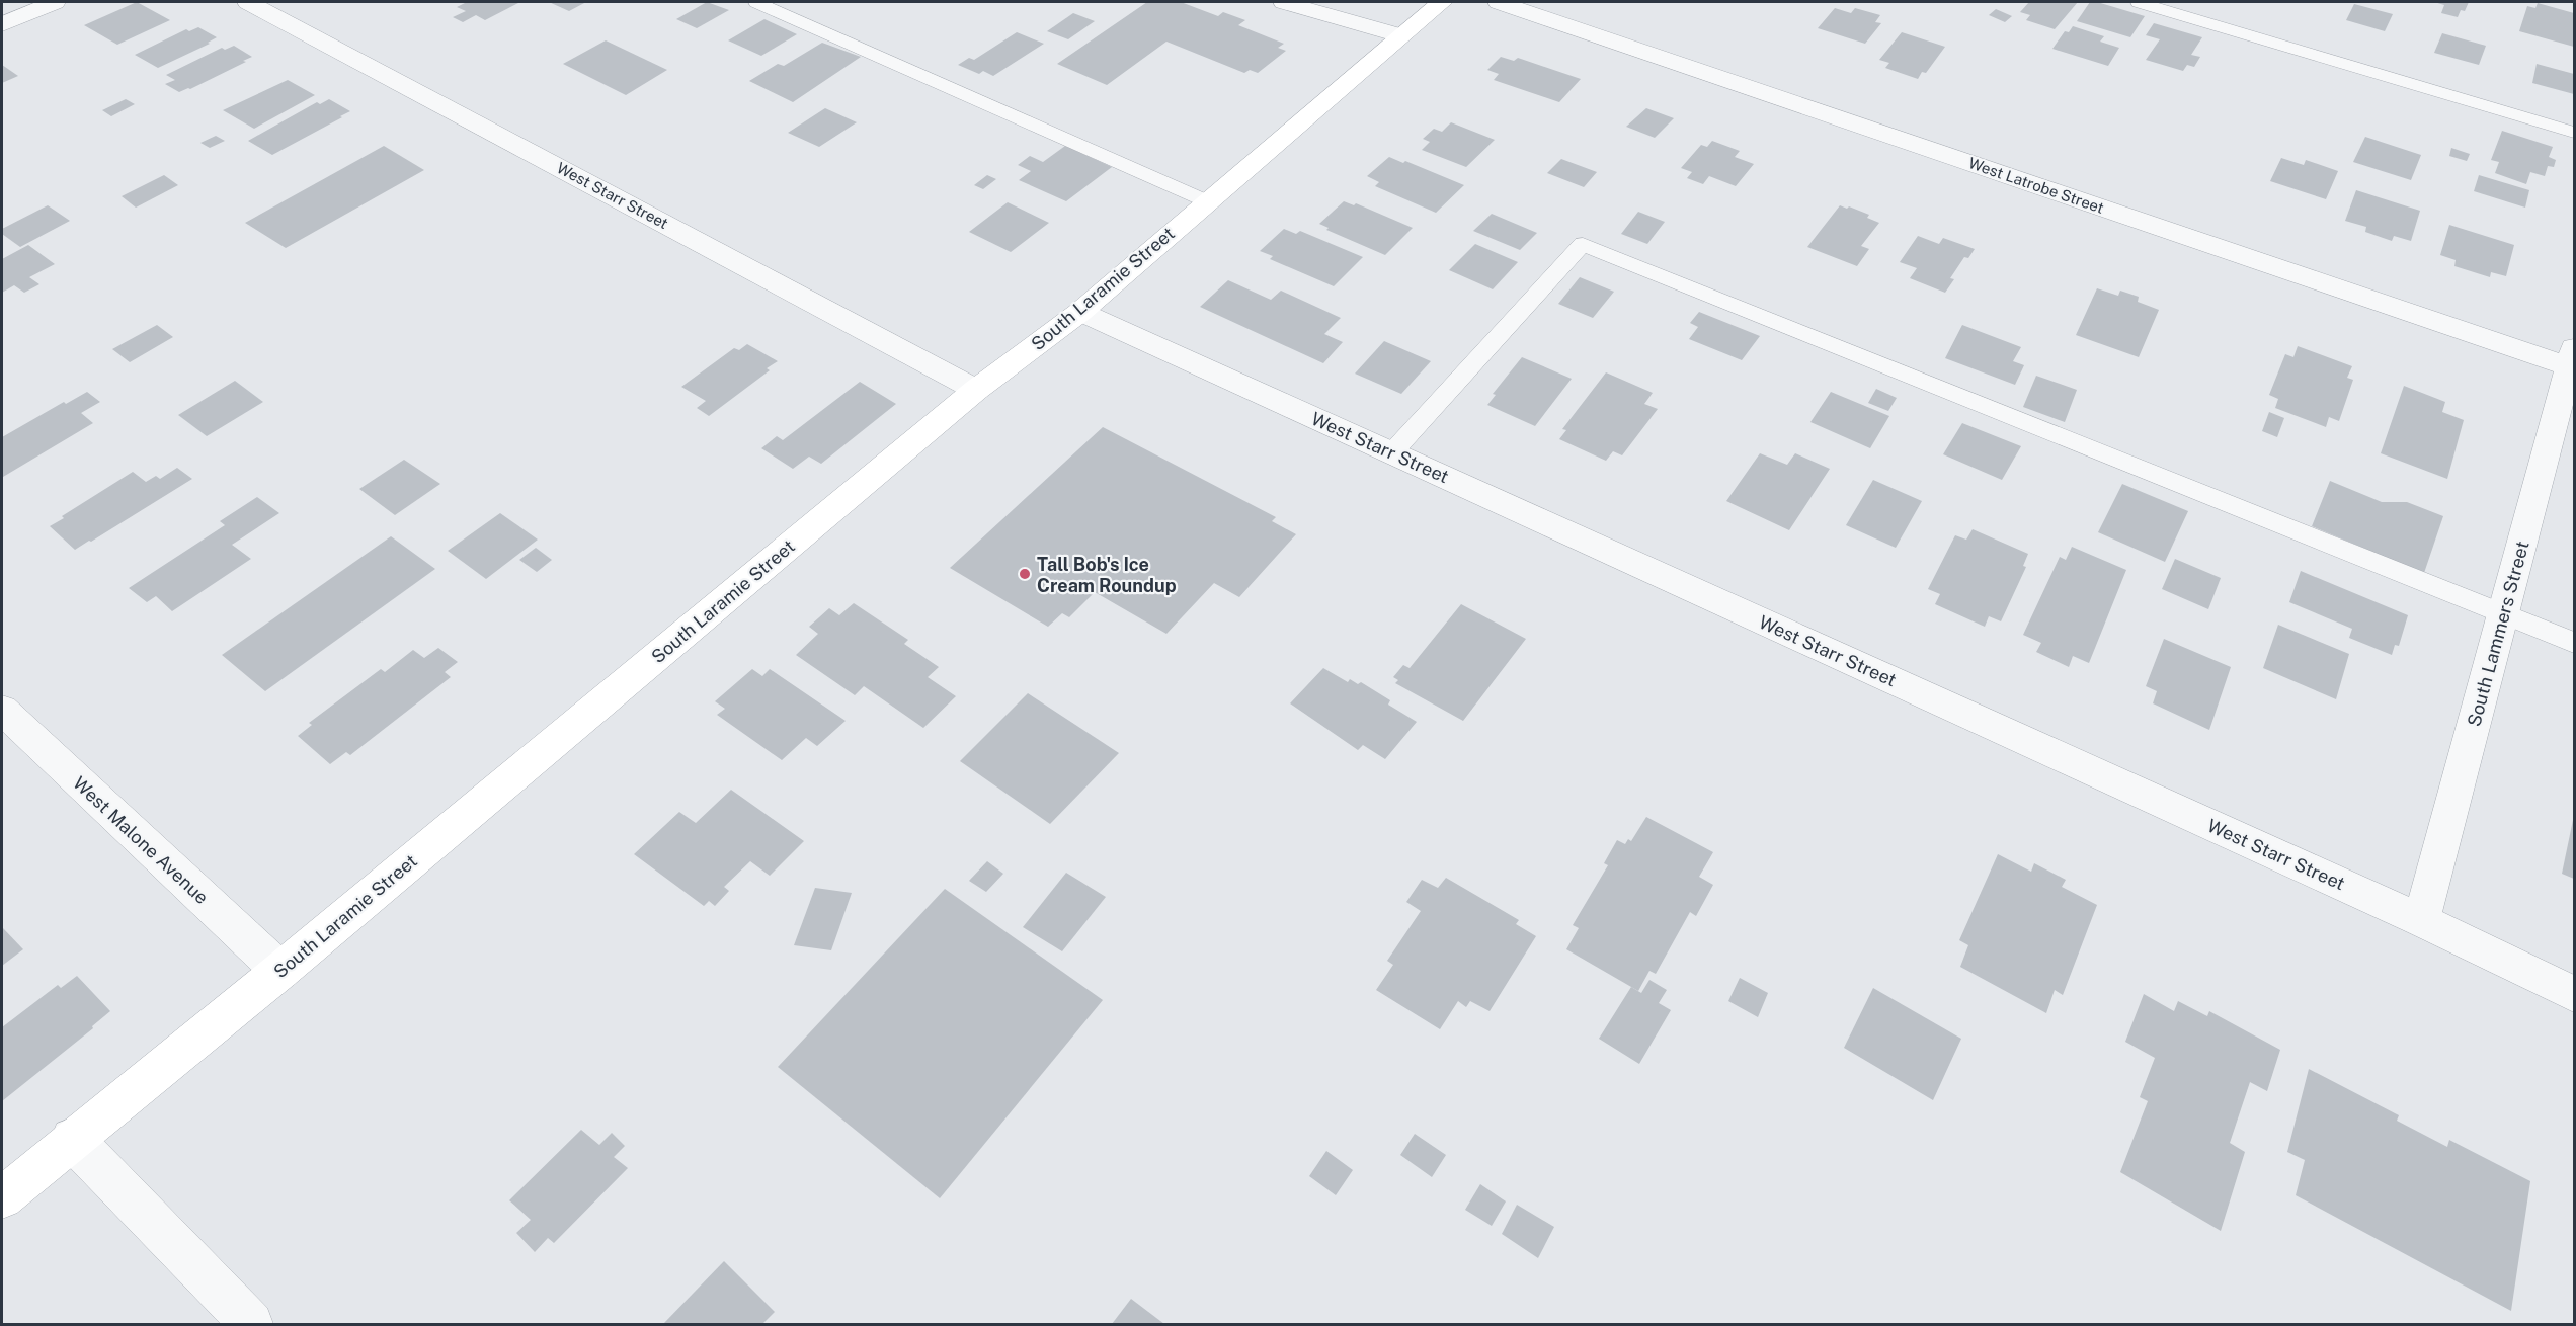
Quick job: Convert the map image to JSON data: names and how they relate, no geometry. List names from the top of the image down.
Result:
{
  "streets": {
    "street": [
      "West Latrobe Street",
      "West Starr Street",
      "South Laramie Street",
      "South Lammers Street",
      "West Malone Avenue"
    ]
  },
  "crossings": [
    ["West Latrobe Street", "South Lammers Street"],
    ["West Starr Street", "South Laramie Street"],
    ["West Starr Street", "South Lammers Street"],
    ["South Laramie Street", "West Malone Avenue"]
  ],
  "places": ["Tall Bob's Ice Cream Roundup"]
}
